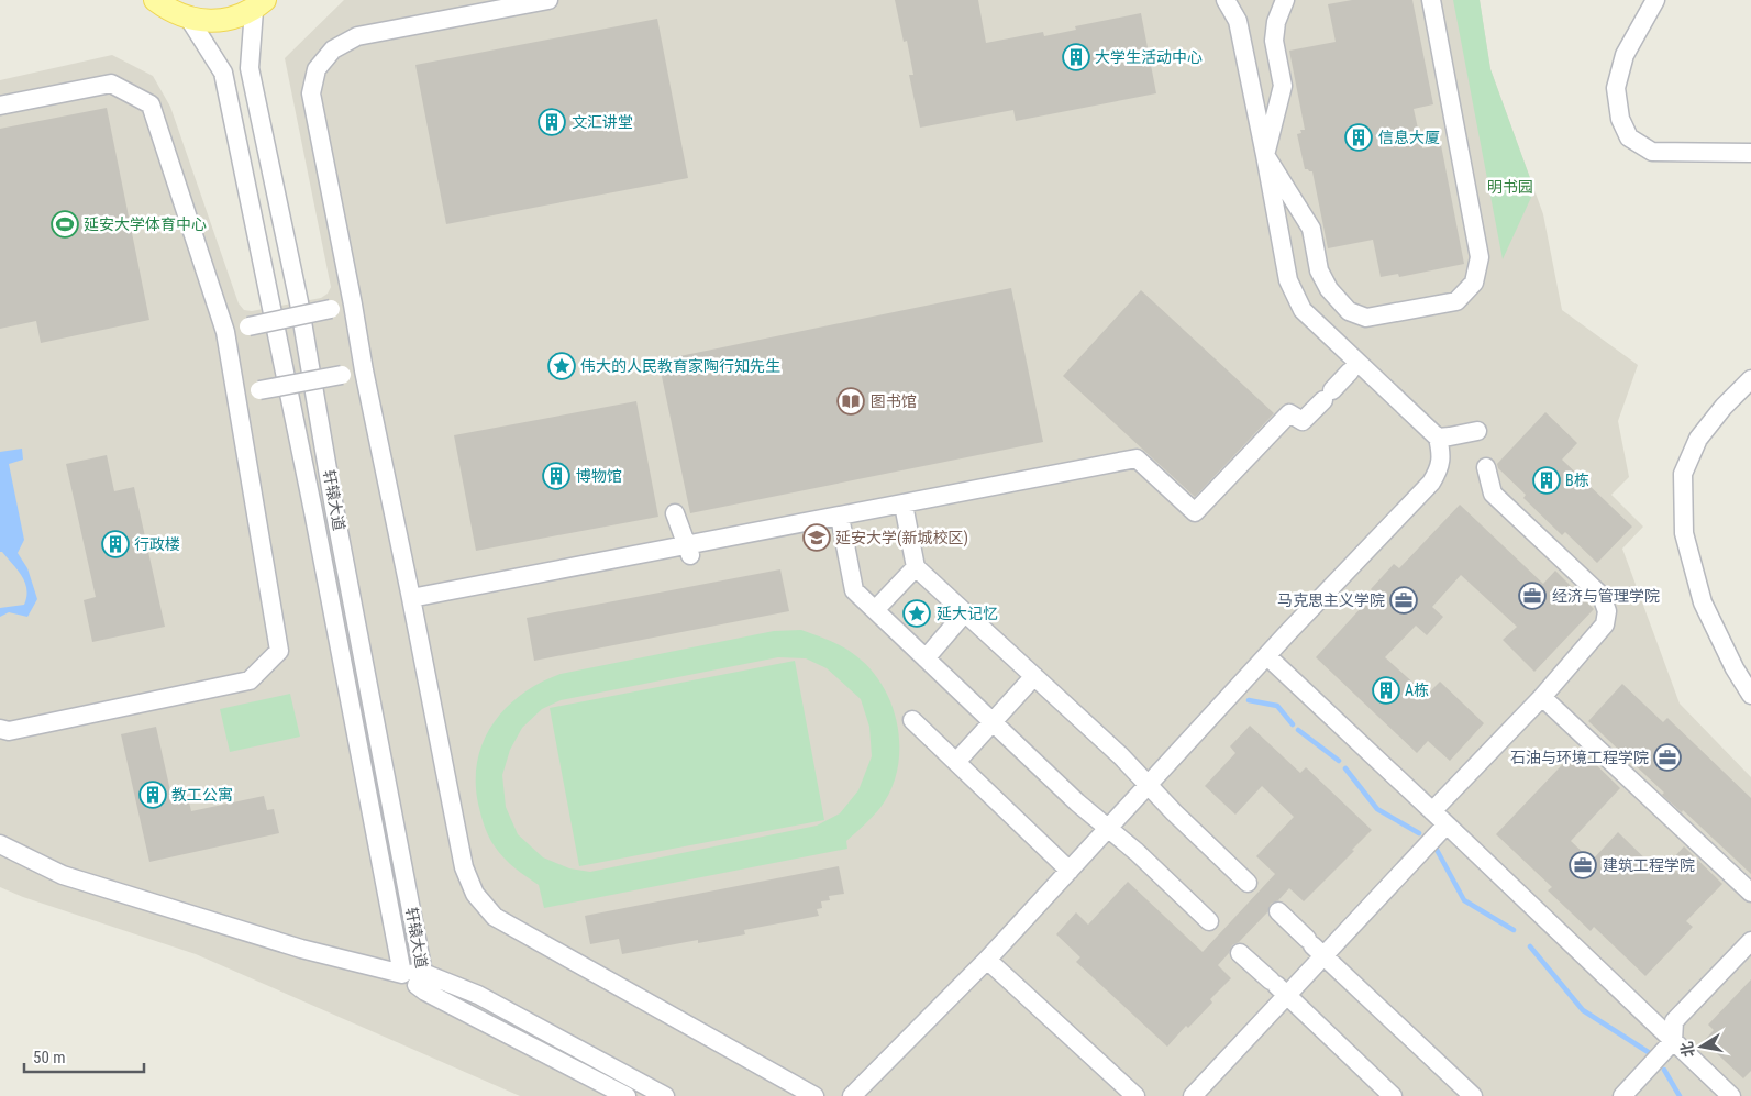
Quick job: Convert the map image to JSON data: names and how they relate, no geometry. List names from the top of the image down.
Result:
{
  "streets": {
    "street": ["轩辕大道"]
  },
  "parks": ["明书园"],
  "places": {
    "building": [
      "大学生活动中心",
      "文汇讲堂",
      "信息大厦",
      "博物馆",
      "B栋",
      "行政楼",
      "A栋",
      "教工公寓"
    ],
    "sports": ["延安大学体育中心"],
    "place": ["伟大的人民教育家陶行知先生", "延大记忆"],
    "library": ["图书馆"],
    "school or university": ["延安大学(新城校区)"],
    "office": [
      "经济与管理学院",
      "马克思主义学院",
      "石油与环境工程学院",
      "建筑工程学院"
    ]
  },
  "scale_bar": "50 m",
  "north": "left"
}
